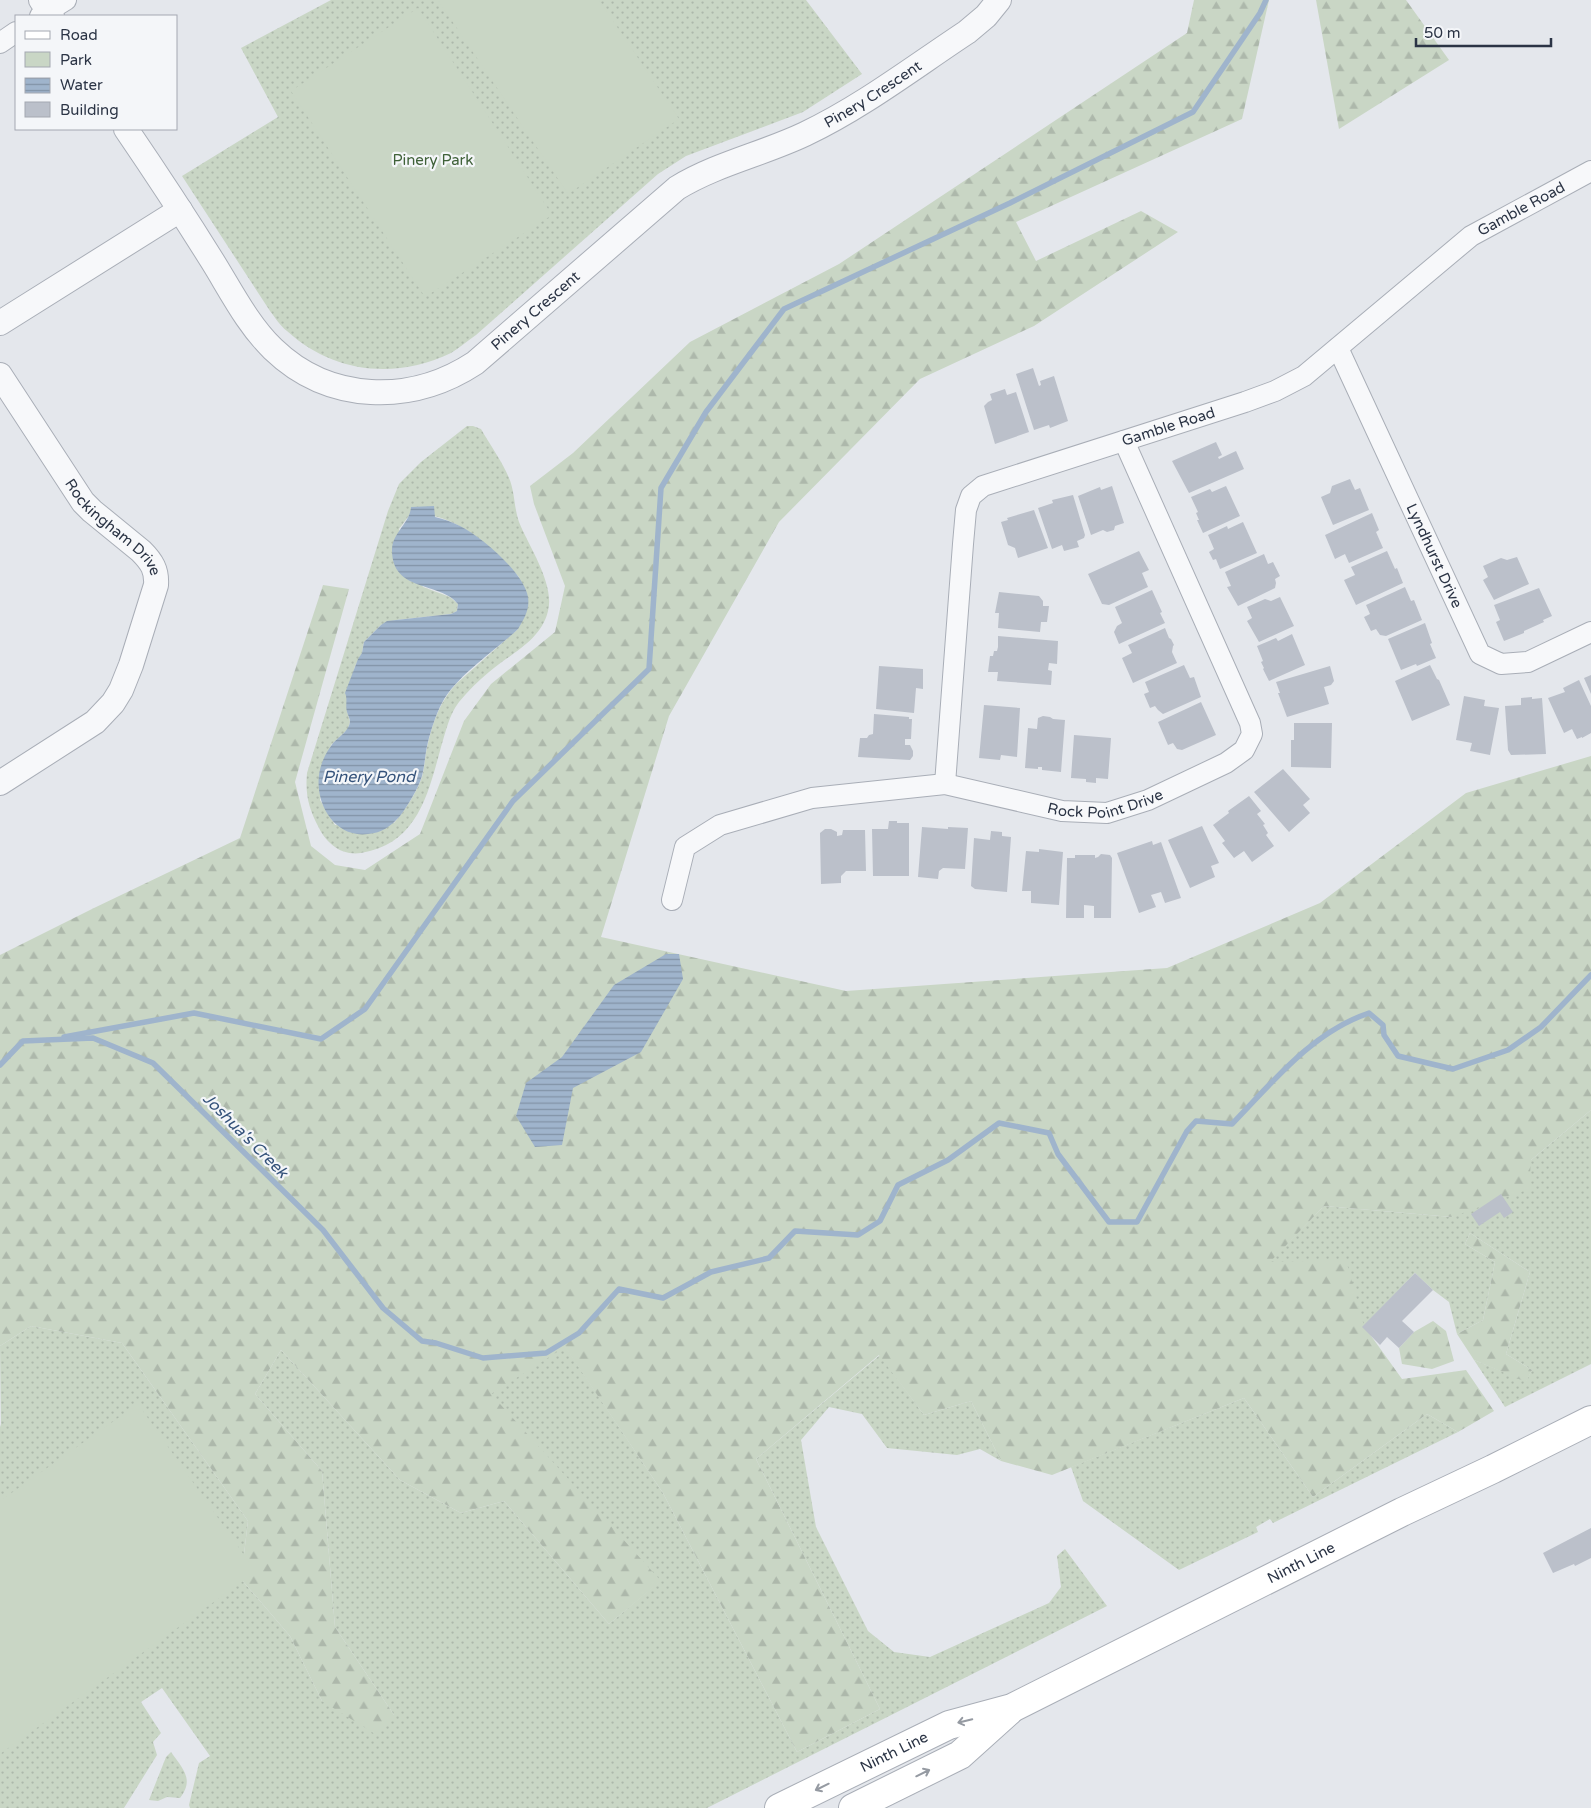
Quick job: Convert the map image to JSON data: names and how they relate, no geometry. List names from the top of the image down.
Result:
{
  "streets": {
    "main road": ["Ninth Line"],
    "street": [
      "Pinery Crescent",
      "Gamble Road",
      "Rockingham Drive",
      "Lyndhurst Drive",
      "Rock Point Drive"
    ]
  },
  "crossings": [
    ["Gamble Road", "Lyndhurst Drive"],
    ["Gamble Road", "Rock Point Drive"]
  ],
  "water": ["Pinery Pond", "Joshua's Creek"],
  "parks": ["Pinery Park"],
  "legend": [
    "Road",
    "Park",
    "Water",
    "Building"
  ],
  "scale_bar": "50 m"
}
